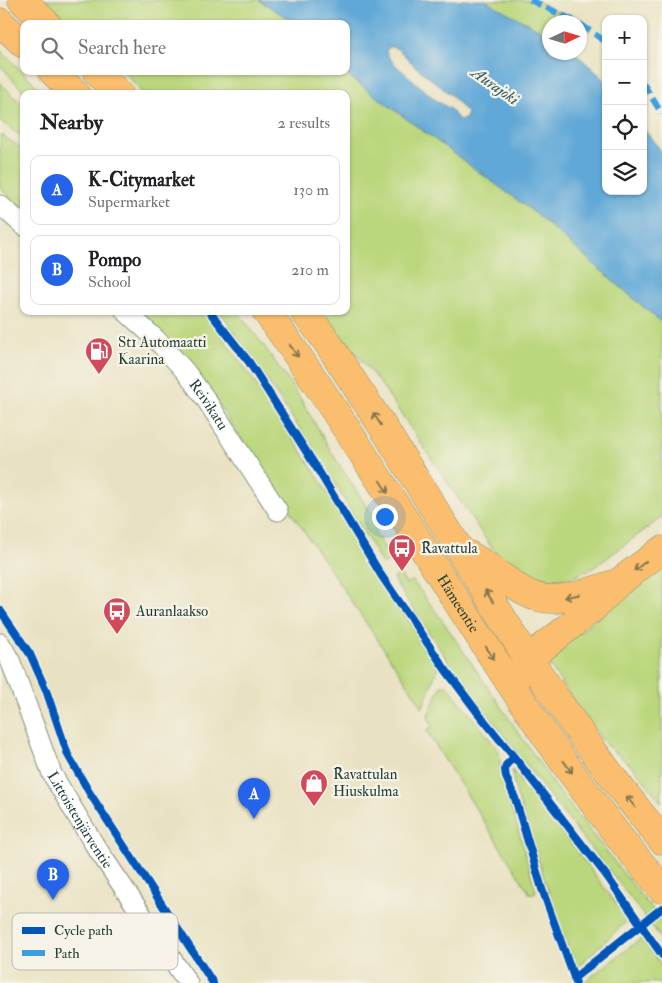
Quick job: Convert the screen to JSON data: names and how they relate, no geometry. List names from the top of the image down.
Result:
{
  "streets": {
    "highway": ["Hämeentie"],
    "street": ["Reivikatu", "Littoistenjärventie"]
  },
  "water": ["Aurajoki"],
  "places": {
    "fuel station": ["St1 Automaatti Kaarina"],
    "bus stop": ["Ravattula", "Auranlaakso"],
    "shop": ["Ravattulan Hiuskulma"]
  },
  "legend": ["Cycle path", "Path"],
  "north": "right",
  "page": {
    "map_buttons": ["+", "−"],
    "search": "Search here",
    "heading": ["Nearby", "2 results"],
    "list": [
      {
        "mark": "A",
        "name": "K-Citymarket",
        "note": "Supermarket",
        "value": "130 m"
      },
      {
        "mark": "B",
        "name": "Pompo",
        "note": "School",
        "value": "210 m"
      }
    ],
    "pins": ["A", "B"]
  }
}
